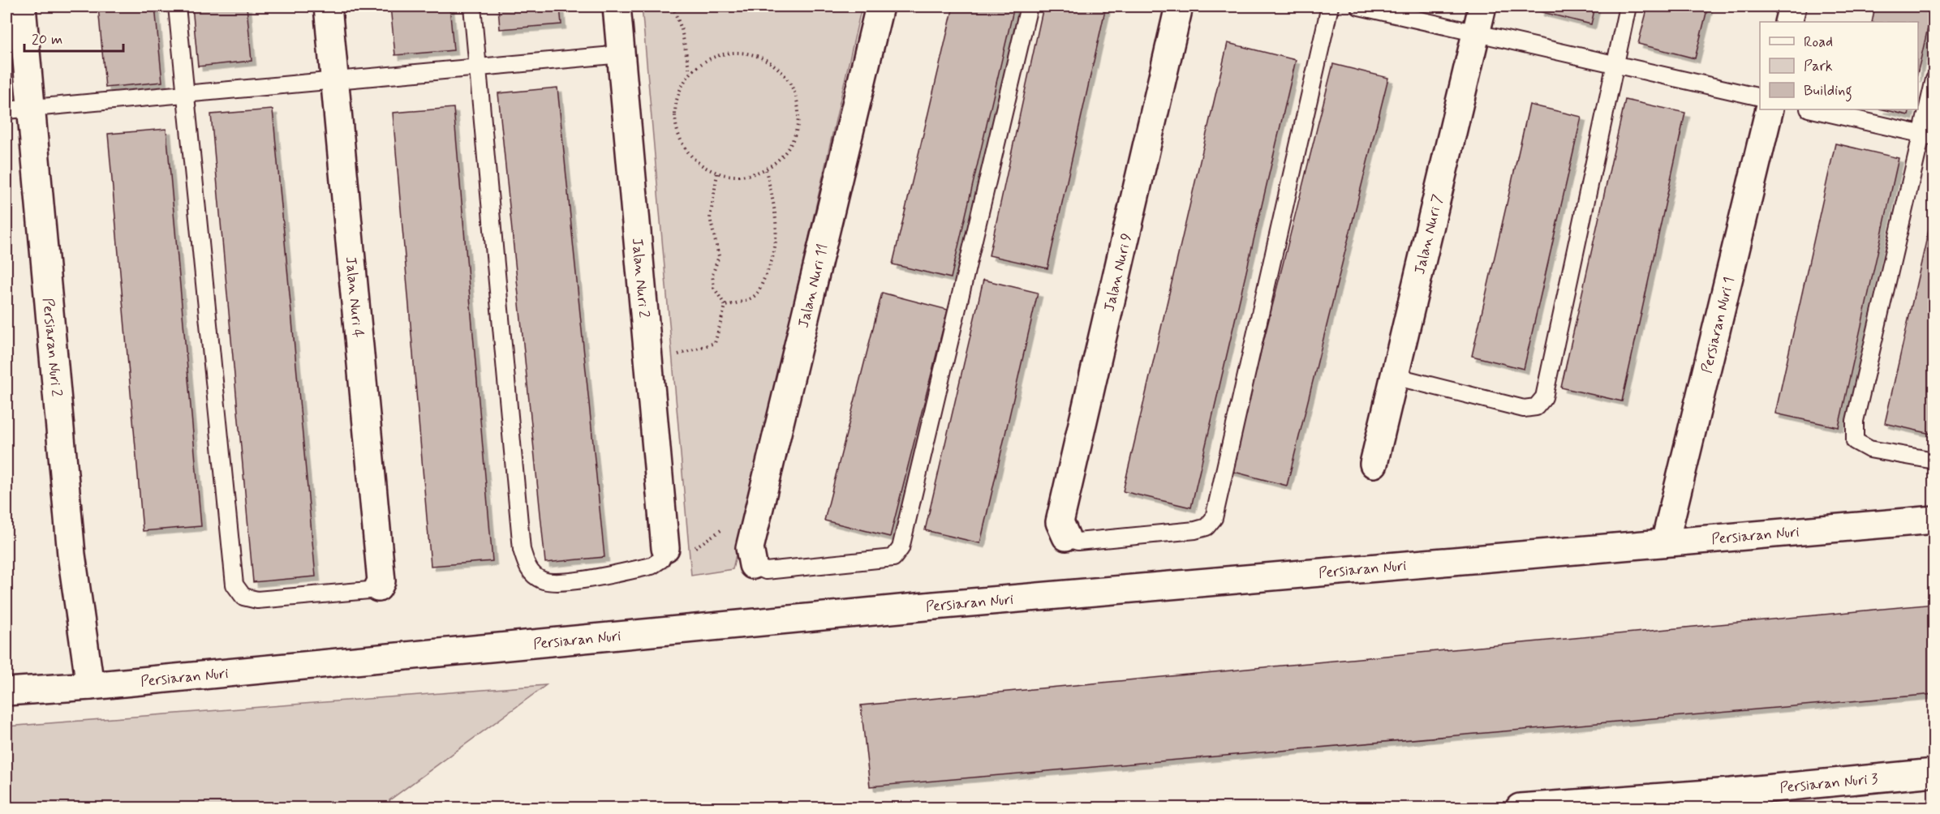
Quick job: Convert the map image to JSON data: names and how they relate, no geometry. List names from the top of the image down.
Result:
{
  "streets": {
    "street": [
      "Jalan Nuri 7",
      "Jalan Nuri 9",
      "Jalan Nuri 2",
      "Jalan Nuri 11",
      "Jalan Nuri 4",
      "Persiaran Nuri 1",
      "Persiaran Nuri 2",
      "Persiaran Nuri",
      "Persiaran Nuri 3"
    ]
  },
  "crossings": [
    ["Persiaran Nuri 1", "Persiaran Nuri"],
    ["Persiaran Nuri 2", "Persiaran Nuri"]
  ],
  "legend": ["Road", "Park", "Building"],
  "scale_bar": "20 m"
}
